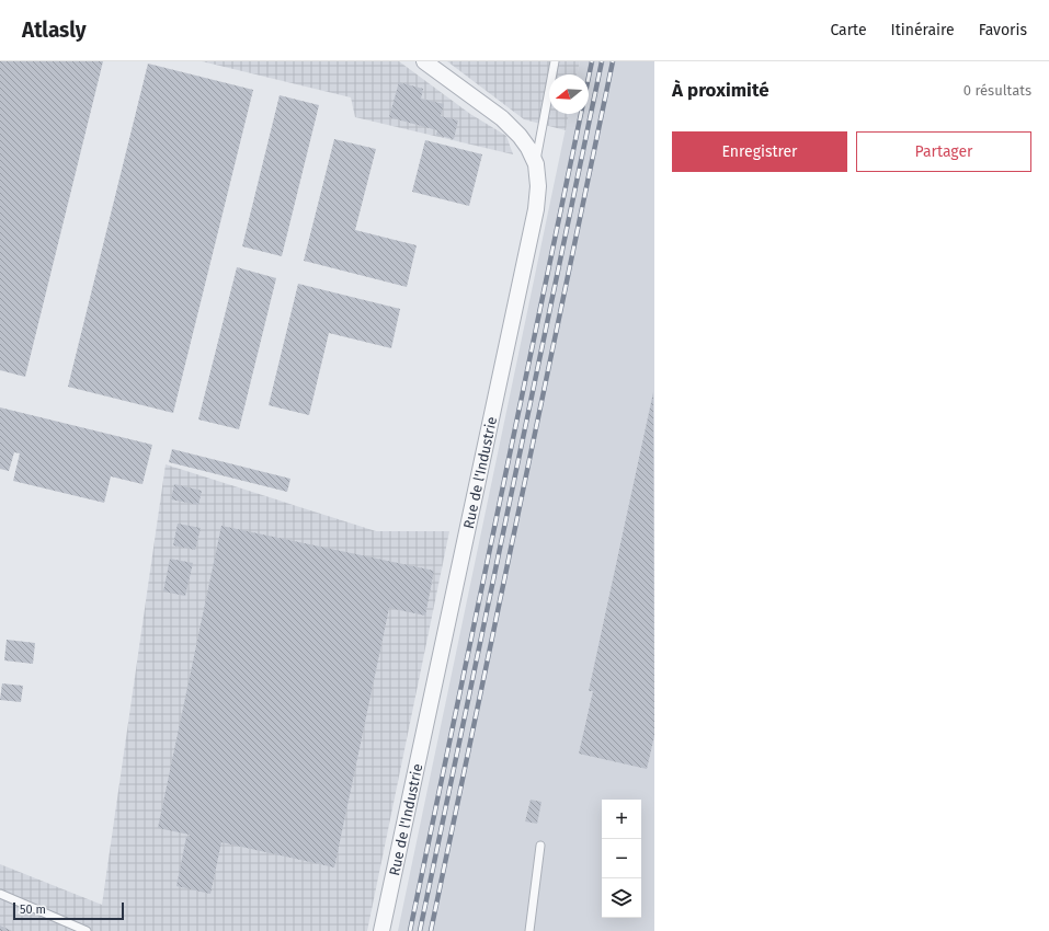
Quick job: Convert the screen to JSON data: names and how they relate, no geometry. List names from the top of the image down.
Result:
{
  "streets": {
    "street": ["Rue de l'Industrie"]
  },
  "scale_bar": "50 m",
  "north": "left",
  "page": {
    "header": "Atlasly",
    "nav": ["Carte", "Itinéraire", "Favoris"],
    "heading": ["À proximité", "0 résultats"],
    "buttons": ["Enregistrer", "Partager"],
    "map_buttons": ["+", "−"],
    "scale": "50 m"
  }
}
